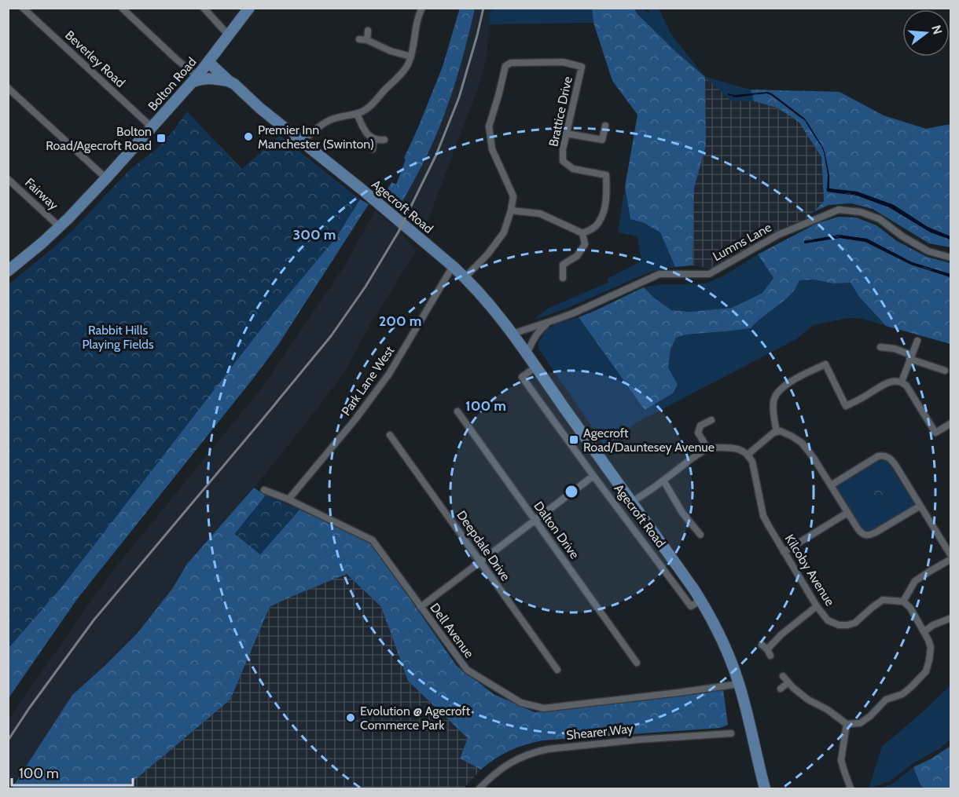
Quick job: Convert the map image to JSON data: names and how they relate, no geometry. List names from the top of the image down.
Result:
{
  "streets": {
    "main road": ["Bolton Road", "Agecroft Road"],
    "street": [
      "Beverley Road",
      "Brattice Drive",
      "Fairway",
      "Lumns Lane",
      "Park Lane West",
      "Dalton Drive",
      "Deepdale Drive",
      "Kilcoby Avenue",
      "Dell Avenue",
      "Shearer Way"
    ]
  },
  "crossings": [
    ["Beverley Road", "Bolton Road"],
    ["Bolton Road", "Fairway"],
    ["Bolton Road", "Agecroft Road"],
    ["Brattice Drive", "Agecroft Road"],
    ["Agecroft Road", "Lumns Lane"],
    ["Agecroft Road", "Park Lane West"],
    ["Agecroft Road", "Dell Avenue"],
    ["Park Lane West", "Dell Avenue"]
  ],
  "parks": ["Rabbit Hills Playing Fields"],
  "places": {
    "other": ["Premier Inn Manchester (Swinton)", "Evolution @ Agecroft Commerce Park"],
    "transit": ["Bolton Road/Agecroft Road", "Agecroft Road/Dauntesey Avenue"]
  },
  "scale_bar": "100 m",
  "north": "right",
  "rings": ["300 m", "200 m", "100 m"]
}
